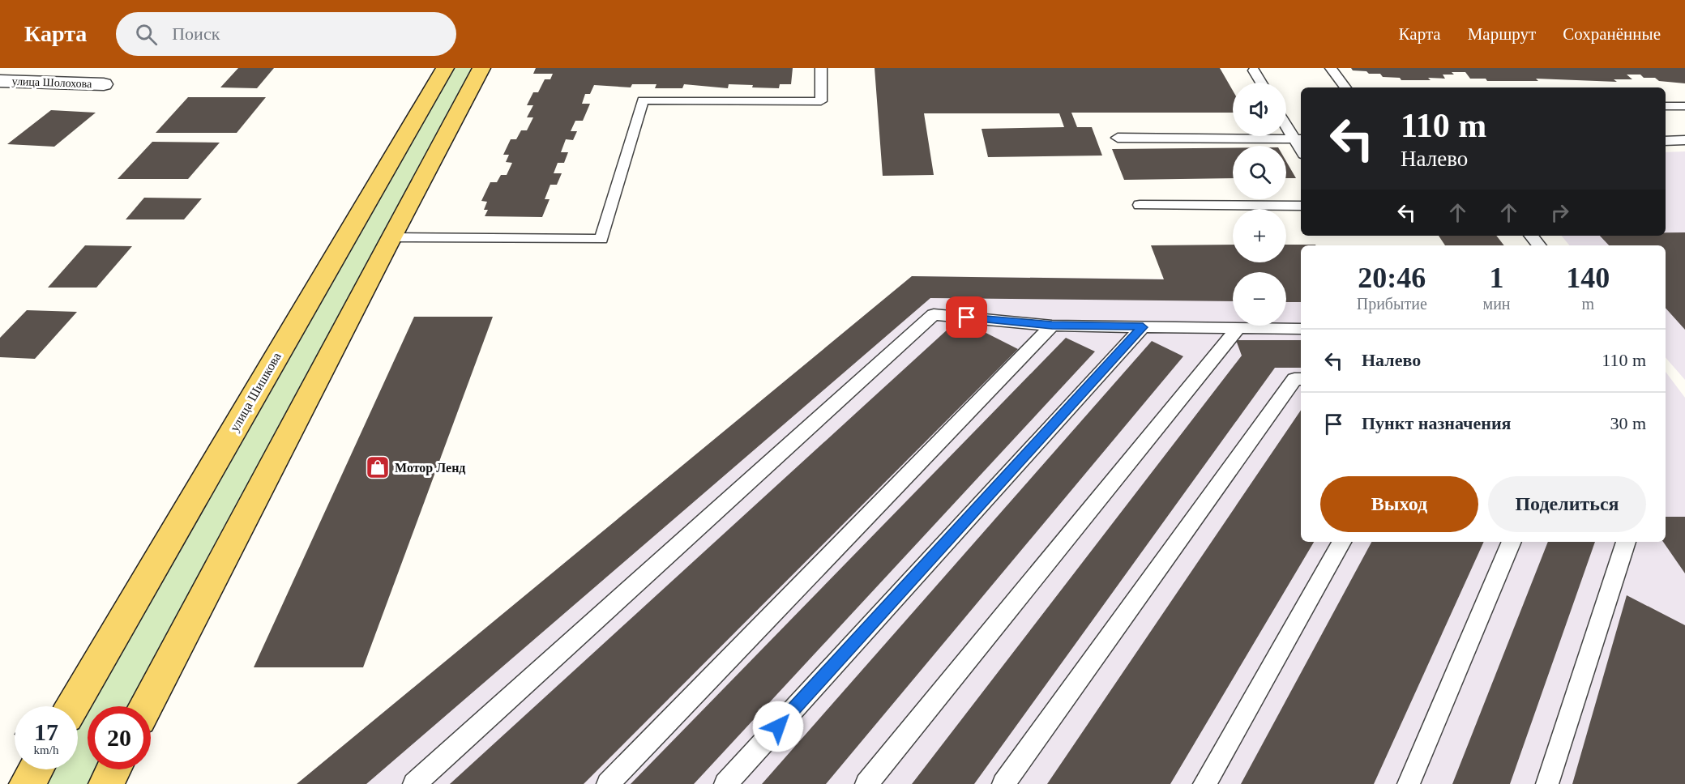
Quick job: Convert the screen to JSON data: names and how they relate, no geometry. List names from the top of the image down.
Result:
{
  "streets": {
    "main road": ["улица Шишкова"],
    "street": ["улица Шолохова"]
  },
  "places": {
    "shop": ["Мотор Ленд"]
  },
  "page": {
    "header": "Карта",
    "search": "Поиск",
    "nav": ["Карта", "Маршрут", "Сохранённые"],
    "map_buttons": ["+", "−"],
    "turn": ["110 m", "Налево"],
    "eta": [
      "20:46",
      "Прибытие",
      "1",
      "мин",
      "140",
      "m"
    ],
    "list": [
      {
        "name": "Налево",
        "value": "110 m"
      },
      {
        "name": "Пункт назначения",
        "value": "30 m"
      }
    ],
    "buttons": ["Выход", "Поделиться"],
    "speed": "17 km/h",
    "limit": "20"
  }
}
